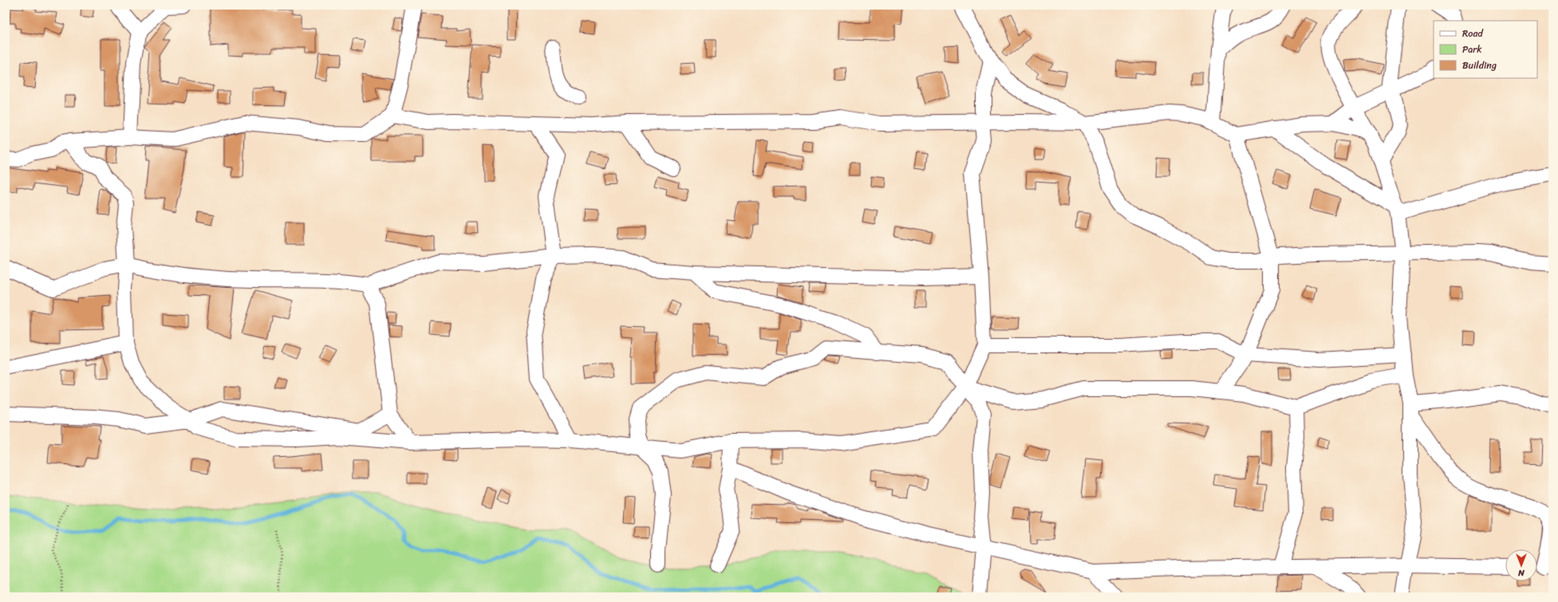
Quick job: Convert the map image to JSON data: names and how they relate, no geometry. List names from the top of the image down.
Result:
{
  "legend": ["Road", "Park", "Building"],
  "north": "bottom"
}
